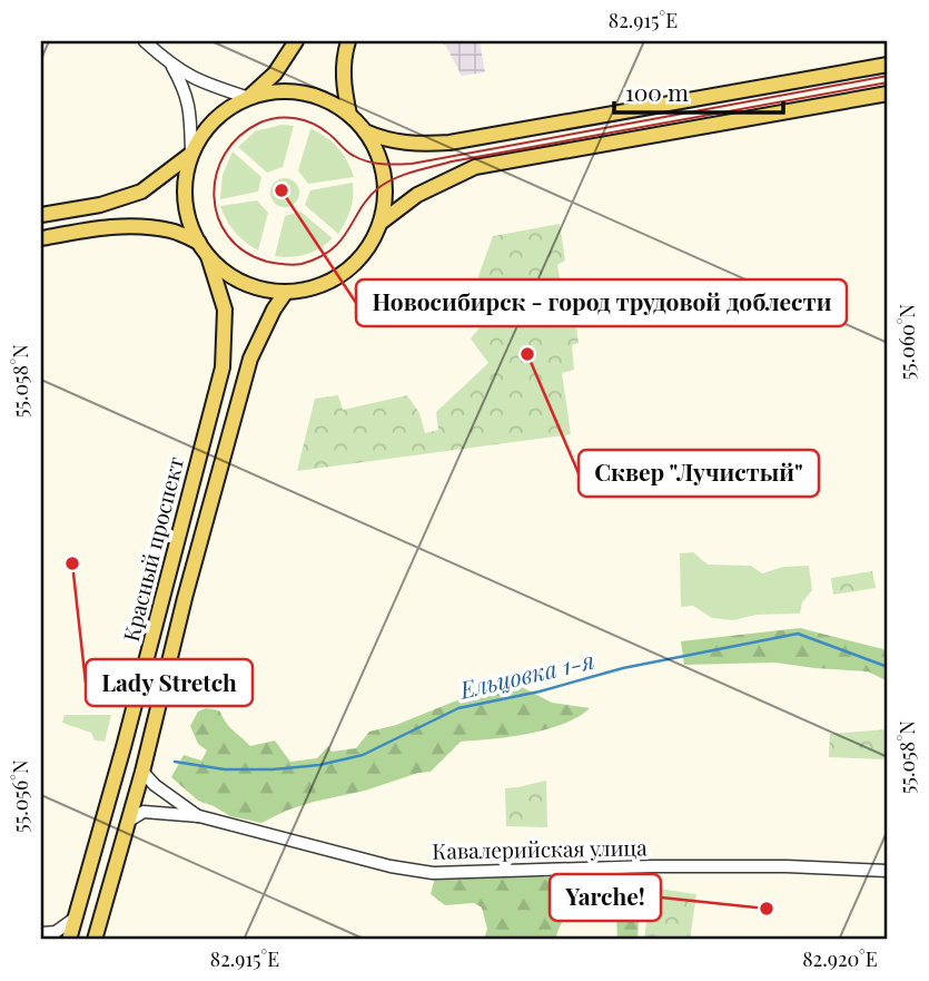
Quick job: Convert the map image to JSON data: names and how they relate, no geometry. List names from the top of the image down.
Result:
{
  "streets": {
    "main road": ["Красный проспект"],
    "street": ["Кавалерийская улица"]
  },
  "water": ["Ельцовка 1-я"],
  "places": [
    "Новосибирск - город трудовой доблести",
    "Сквер \"Лучистый\"",
    "Lady Stretch",
    "Yarche!"
  ],
  "scale_bar": "100 m",
  "coordinates": [
    "82.915°E",
    "55.060°N",
    "55.058°N",
    "55.056°N",
    "82.920°E"
  ]
}
